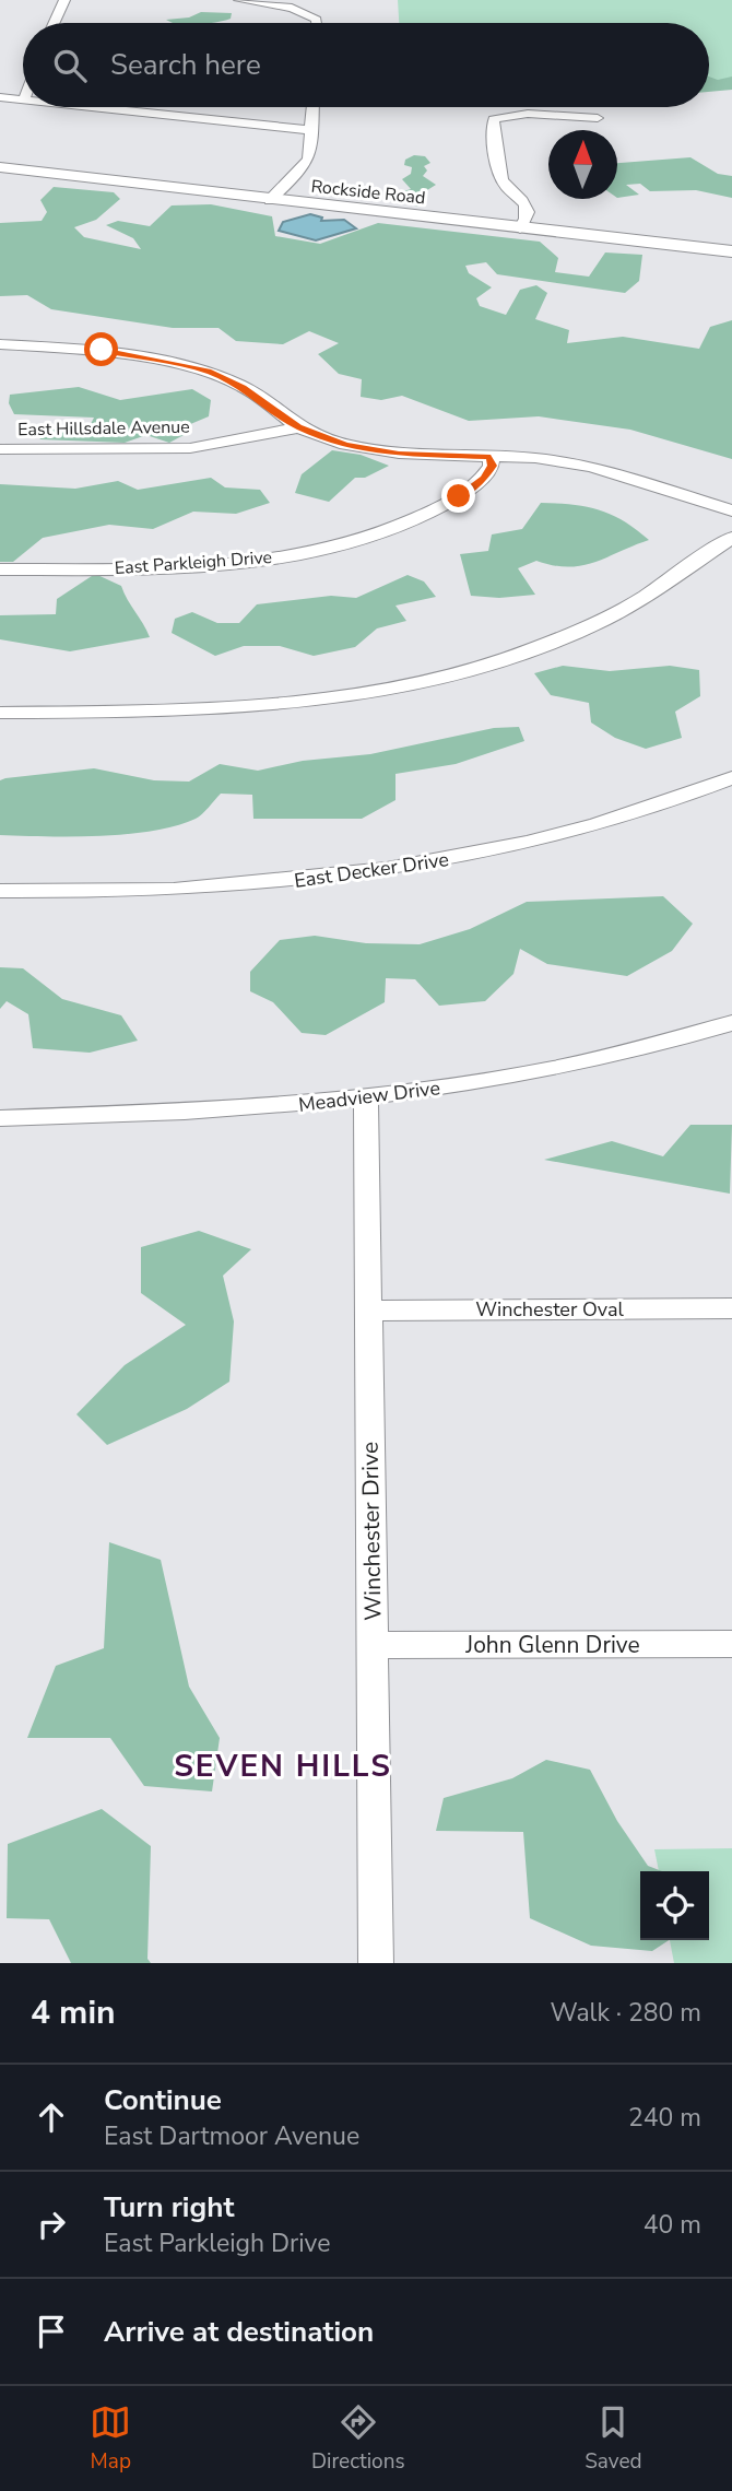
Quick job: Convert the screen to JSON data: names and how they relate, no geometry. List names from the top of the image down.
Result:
{
  "streets": {
    "main road": ["Rockside Road"],
    "street": [
      "East Hillsdale Avenue",
      "East Parkleigh Drive",
      "East Decker Drive",
      "Meadview Drive",
      "Winchester Oval",
      "Winchester Drive",
      "John Glenn Drive"
    ]
  },
  "crossings": [
    ["Meadview Drive", "Winchester Drive"],
    ["Winchester Oval", "Winchester Drive"],
    ["Winchester Drive", "John Glenn Drive"]
  ],
  "districts": ["SEVEN HILLS"],
  "north": "top",
  "page": {
    "search": "Search here",
    "heading": ["4 min", "Walk · 280 m"],
    "list": [
      ["Continue", "East Dartmoor Avenue", "240 m"],
      ["Turn right", "East Parkleigh Drive", "40 m"],
      "Arrive at destination"
    ],
    "nav": ["Map", "Directions", "Saved"]
  }
}
